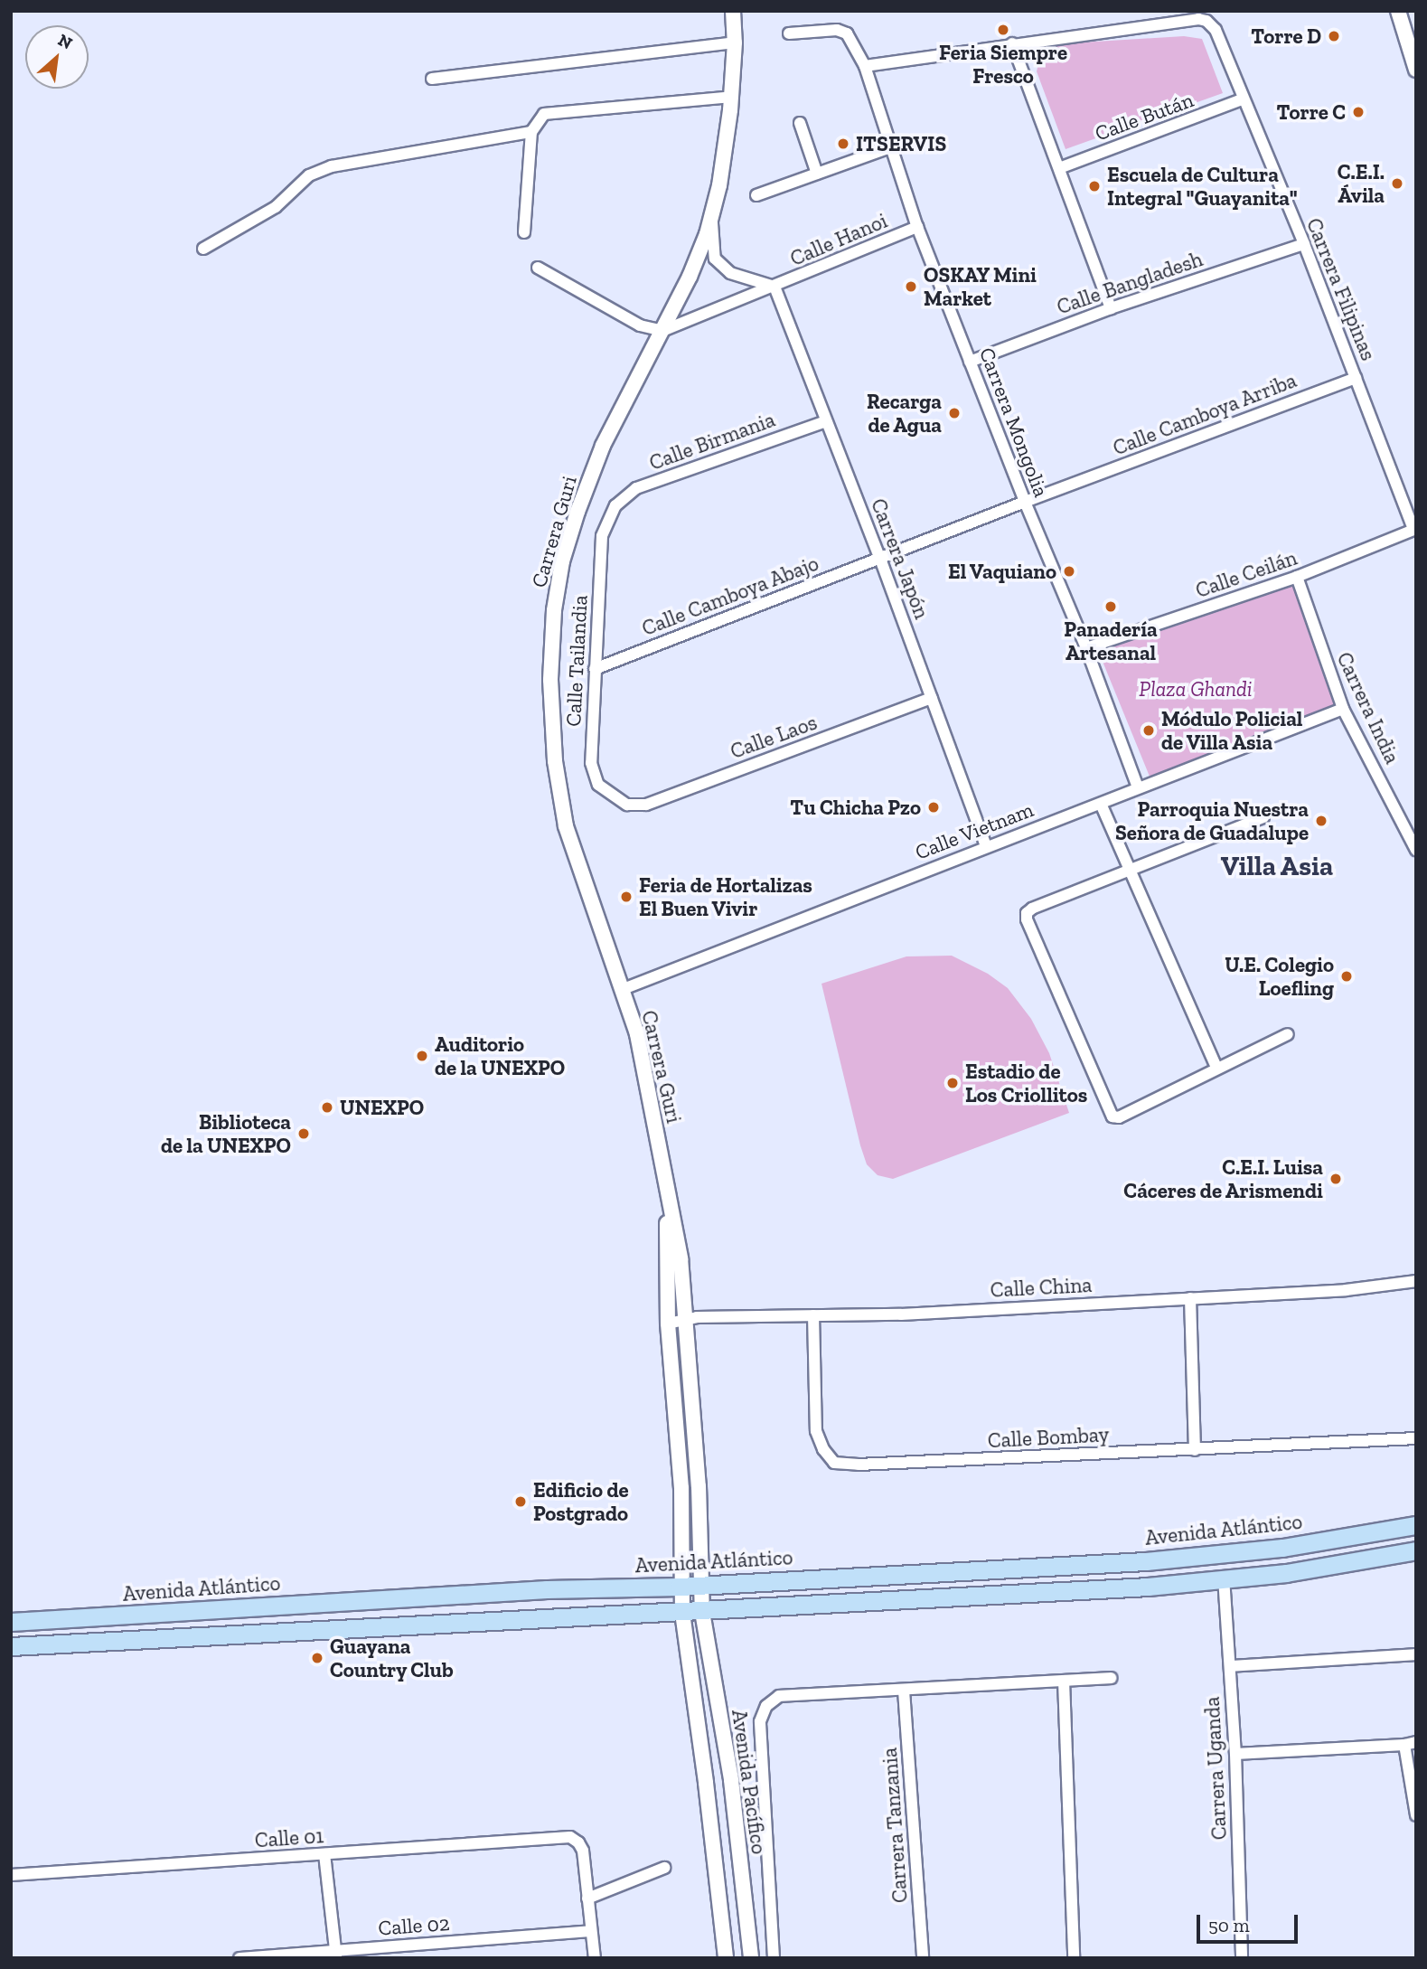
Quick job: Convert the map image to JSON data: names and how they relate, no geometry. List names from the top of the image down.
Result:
{
  "streets": {
    "main road": ["Avenida Atlántico"],
    "street": [
      "Calle Bután",
      "Calle Hanoi",
      "Calle Bangladesh",
      "Carrera Filipinas",
      "Calle Camboya Arriba",
      "Carrera Mongolia",
      "Calle Birmania",
      "Carrera Guri",
      "Carrera Japón",
      "Calle Ceilán",
      "Calle Camboya Abajo",
      "Calle Tailandia",
      "Carrera India",
      "Calle Laos",
      "Calle Vietnam",
      "Calle China",
      "Calle Bombay",
      "Carrera Uganda",
      "Avenida Pacífico",
      "Carrera Tanzania",
      "Calle 01",
      "Calle 02"
    ]
  },
  "crossings": [
    ["Calle Bután", "Carrera Filipinas"],
    ["Calle Hanoi", "Carrera Mongolia"],
    ["Calle Hanoi", "Carrera Guri"],
    ["Calle Hanoi", "Carrera Japón"],
    ["Calle Bangladesh", "Carrera Filipinas"],
    ["Calle Bangladesh", "Carrera Mongolia"],
    ["Carrera Filipinas", "Calle Camboya Arriba"],
    ["Carrera Filipinas", "Calle Ceilán"],
    ["Calle Camboya Arriba", "Carrera Mongolia"],
    ["Calle Camboya Arriba", "Calle Camboya Abajo"],
    ["Carrera Mongolia", "Calle Ceilán"],
    ["Carrera Mongolia", "Calle Camboya Abajo"],
    ["Carrera Mongolia", "Calle Vietnam"],
    ["Calle Birmania", "Carrera Japón"],
    ["Calle Birmania", "Calle Tailandia"],
    ["Carrera Guri", "Calle Vietnam"],
    ["Carrera Guri", "Calle China"],
    ["Carrera Guri", "Avenida Atlántico"],
    ["Carrera Guri", "Avenida Pacífico"],
    ["Carrera Japón", "Calle Camboya Abajo"],
    ["Carrera Japón", "Calle Laos"],
    ["Carrera Japón", "Calle Vietnam"],
    ["Calle Ceilán", "Carrera India"],
    ["Calle Camboya Abajo", "Calle Tailandia"],
    ["Calle Tailandia", "Calle Laos"],
    ["Carrera India", "Calle Vietnam"],
    ["Calle China", "Calle Bombay"]
  ],
  "districts": ["Villa Asia"],
  "parks": ["Plaza Ghandi"],
  "places": [
    "Feria Siempre Fresco",
    "Torre D",
    "Torre C",
    "ITSERVIS",
    "C.E.I. Ávila",
    "Escuela de Cultura Integral \"Guayanita\"",
    "OSKAY Mini Market",
    "Recarga de Agua",
    "El Vaquiano",
    "Panadería Artesanal",
    "Módulo Policial de Villa Asia",
    "Tu Chicha Pzo",
    "Parroquia Nuestra Señora de Guadalupe",
    "Feria de Hortalizas El Buen Vivir",
    "U.E. Colegio Loefling",
    "Auditorio de la UNEXPO",
    "Estadio de Los Criollitos",
    "UNEXPO",
    "Biblioteca de la UNEXPO",
    "C.E.I. Luisa Cáceres de Arismendi",
    "Edificio de Postgrado",
    "Guayana Country Club"
  ],
  "scale_bar": "50 m",
  "north": "top right"
}
